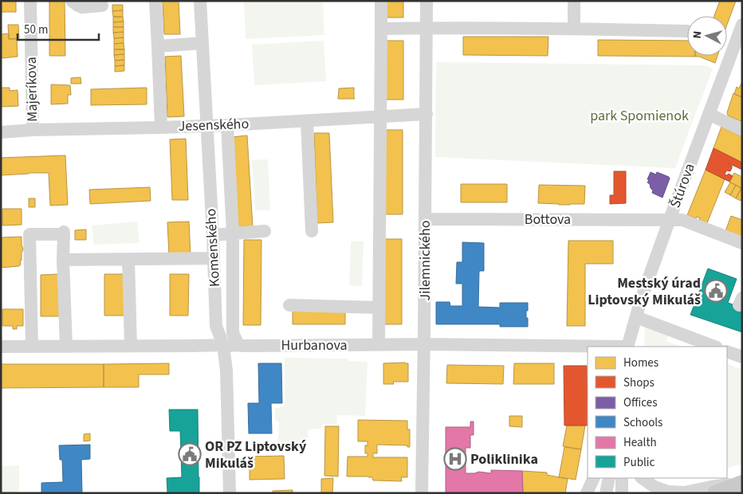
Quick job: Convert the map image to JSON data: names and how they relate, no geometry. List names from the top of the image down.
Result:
{
  "streets": {
    "street": [
      "Majeríkova",
      "Jesenského",
      "Štúrova",
      "Bottova",
      "Komenského",
      "Jilemnického",
      "Hurbanova"
    ]
  },
  "crossings": [
    ["Majeríkova", "Jesenského"],
    ["Jesenského", "Komenského"],
    ["Jesenského", "Jilemnického"],
    ["Štúrova", "Bottova"],
    ["Bottova", "Jilemnického"],
    ["Komenského", "Hurbanova"],
    ["Jilemnického", "Hurbanova"]
  ],
  "parks": ["park Spomienok"],
  "places": {
    "public building": ["Mestský úrad Liptovský Mikuláš", "OR PZ Liptovský Mikuláš"],
    "hospital": ["Poliklinika"]
  },
  "legend": [
    "Homes",
    "Shops",
    "Offices",
    "Schools",
    "Health",
    "Public"
  ],
  "scale_bar": "50 m",
  "north": "left"
}
